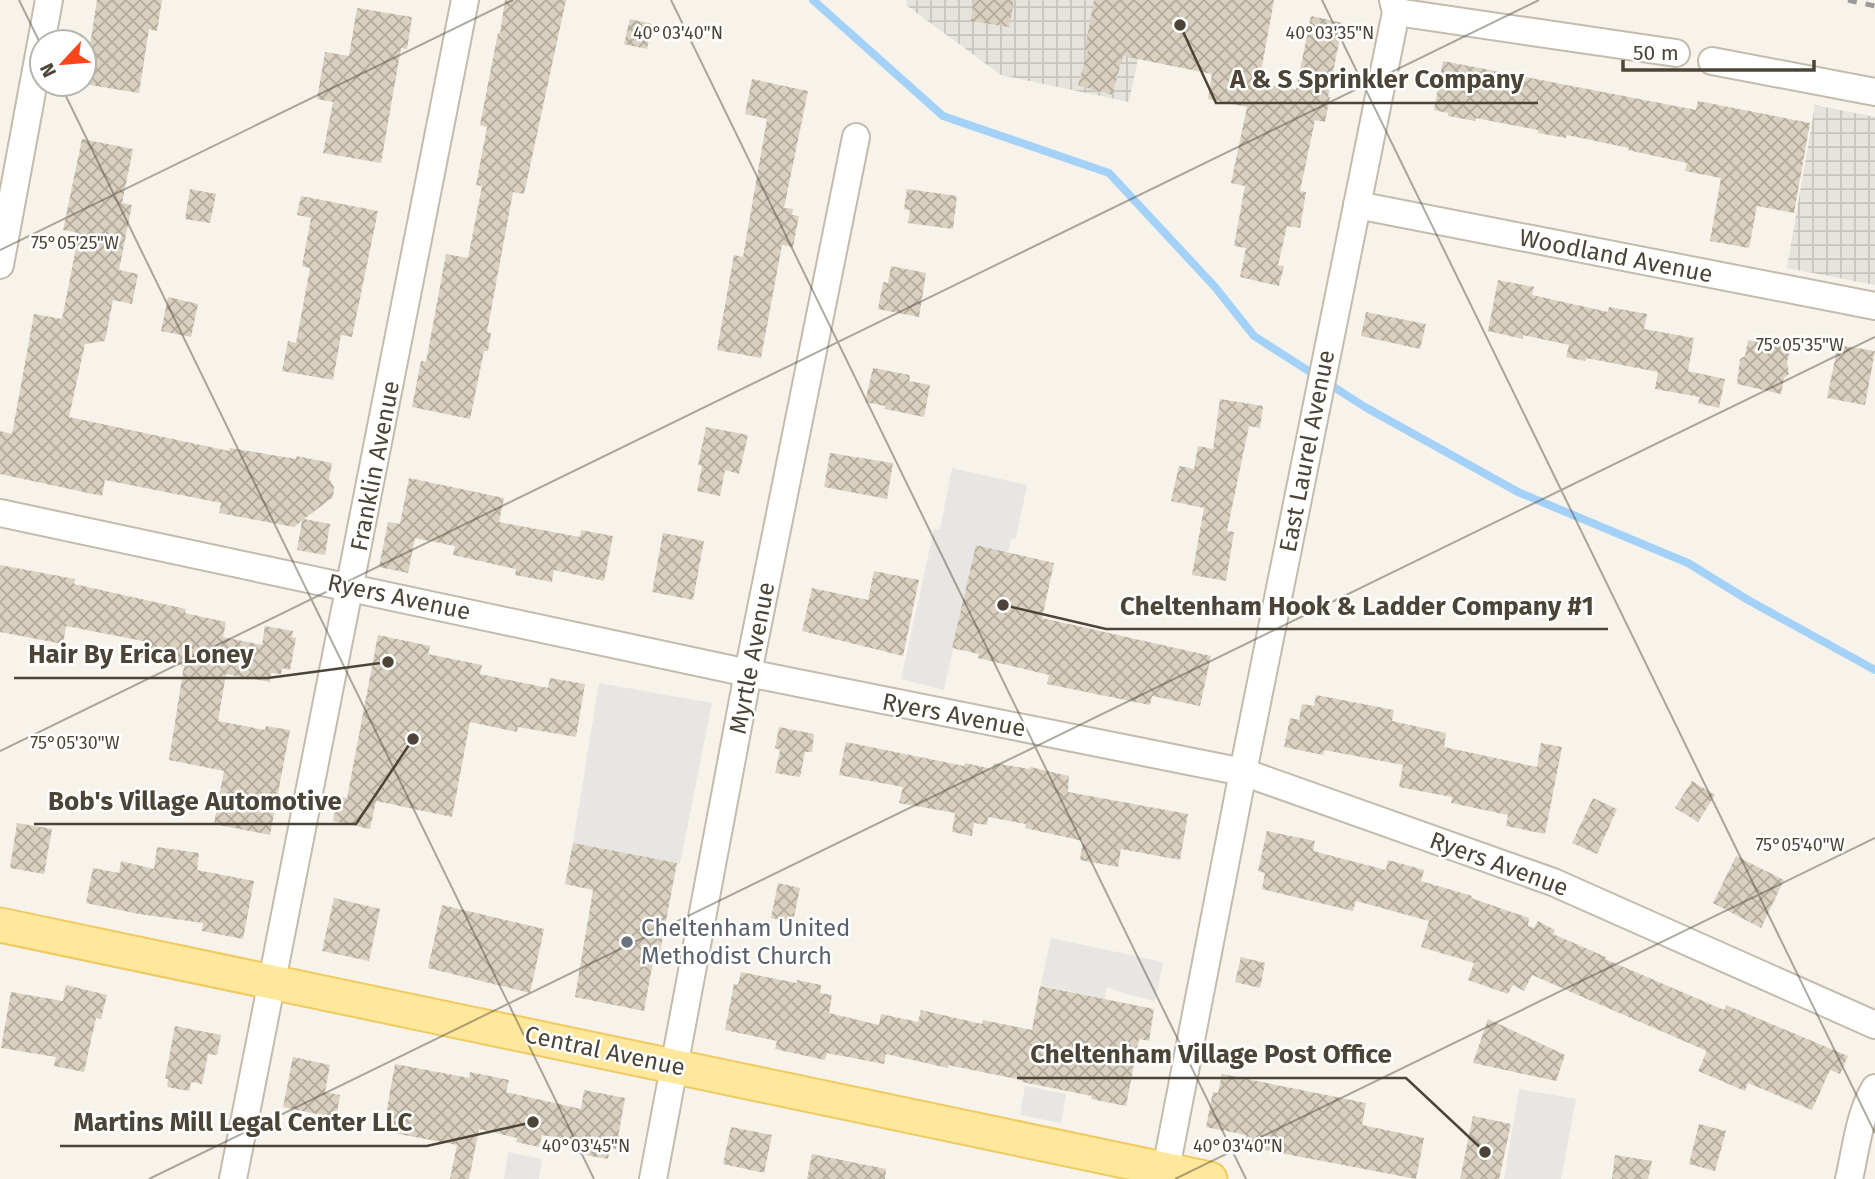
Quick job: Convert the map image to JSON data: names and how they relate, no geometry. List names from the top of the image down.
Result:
{
  "streets": {
    "main road": ["Central Avenue"],
    "street": [
      "Woodland Avenue",
      "East Laurel Avenue",
      "Franklin Avenue",
      "Ryers Avenue",
      "Myrtle Avenue"
    ]
  },
  "crossings": [
    ["Woodland Avenue", "East Laurel Avenue"],
    ["East Laurel Avenue", "Ryers Avenue"],
    ["East Laurel Avenue", "Central Avenue"],
    ["Franklin Avenue", "Ryers Avenue"],
    ["Franklin Avenue", "Central Avenue"],
    ["Ryers Avenue", "Myrtle Avenue"],
    ["Myrtle Avenue", "Central Avenue"]
  ],
  "places": [
    "A & S Sprinkler Company",
    "Cheltenham Hook & Ladder Company #1",
    "Hair By Erica Loney",
    "Bob's Village Automotive",
    "Cheltenham United Methodist Church",
    "Martins Mill Legal Center LLC",
    "Cheltenham Village Post Office"
  ],
  "scale_bar": "50 m",
  "north": "bottom left",
  "coordinates": [
    "40°03'40\"N",
    "40°03'35\"N",
    "75°05'25\"W",
    "75°05'35\"W",
    "75°05'30\"W",
    "75°05'40\"W",
    "40°03'45\"N"
  ]
}
